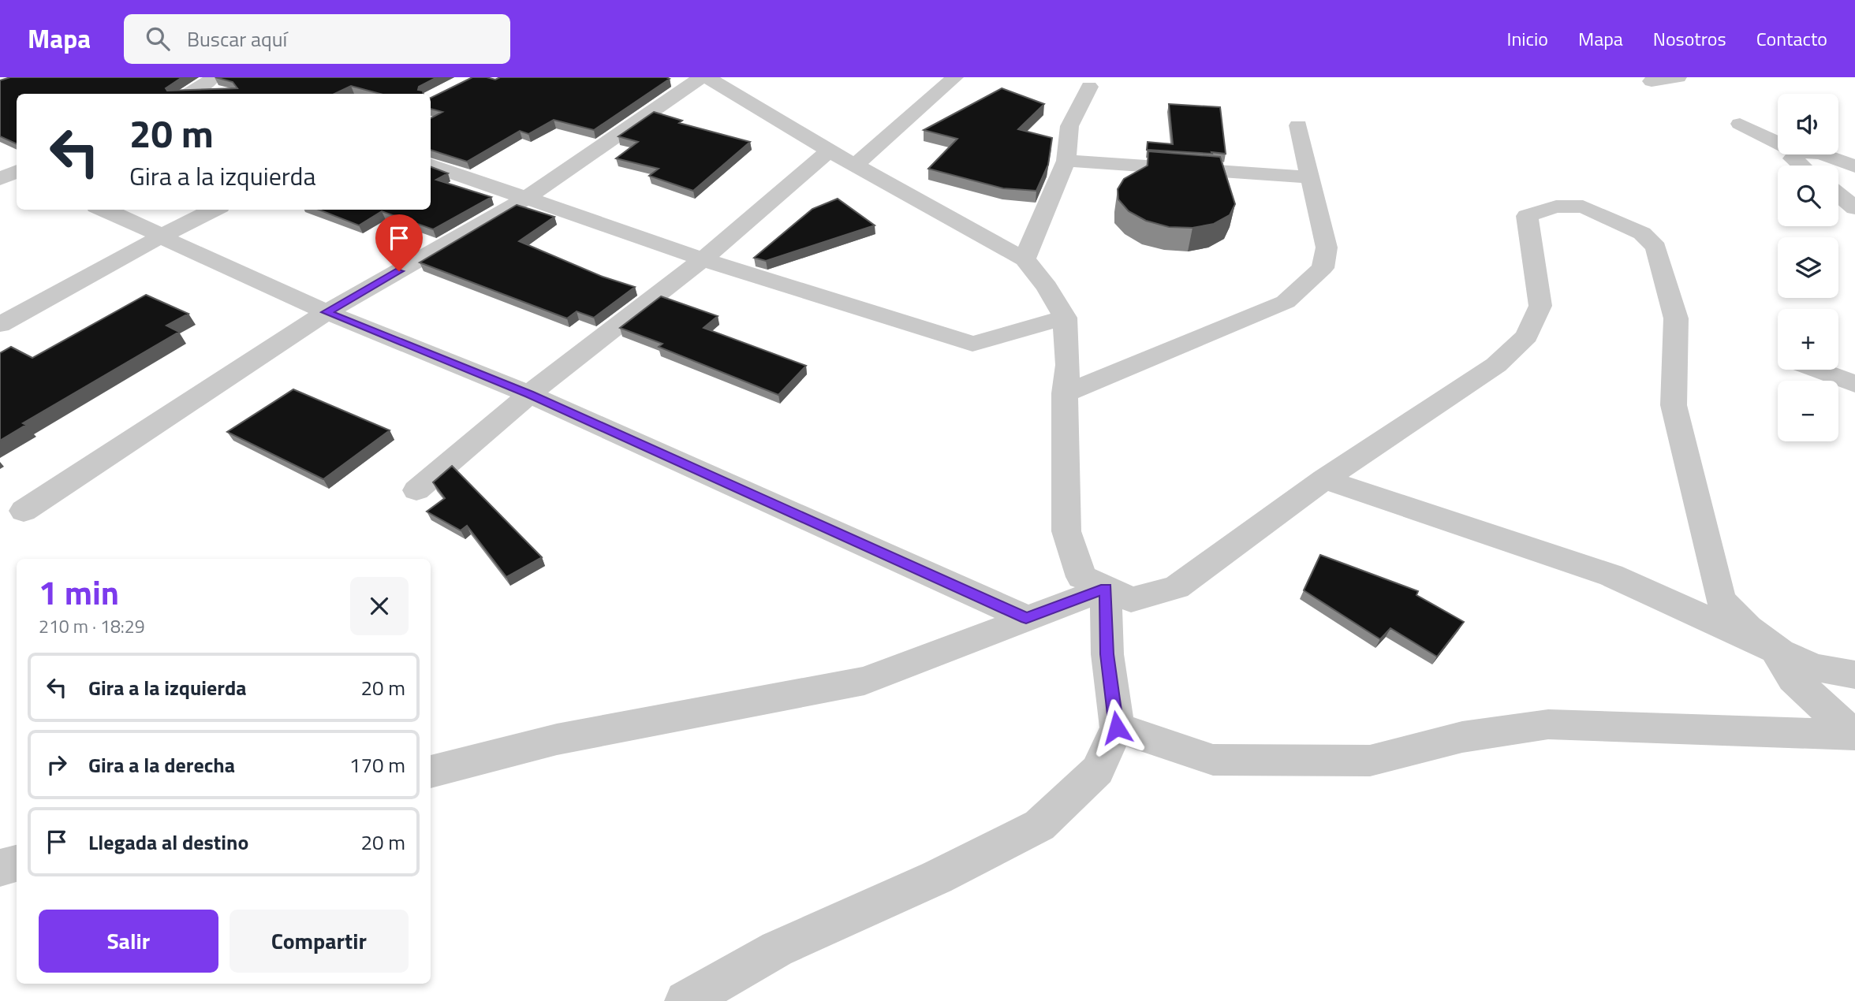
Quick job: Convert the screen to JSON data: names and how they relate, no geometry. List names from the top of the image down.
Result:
{
  "page": {
    "header": "Mapa",
    "search": "Buscar aquí",
    "nav": [
      "Inicio",
      "Mapa",
      "Nosotros",
      "Contacto"
    ],
    "map_buttons": ["+", "−"],
    "turn": ["20 m", "Gira a la izquierda"],
    "heading": ["1 min", "210 m · 18:29"],
    "list": [
      {
        "name": "Gira a la izquierda",
        "value": "20 m"
      },
      {
        "name": "Gira a la derecha",
        "value": "170 m"
      },
      {
        "name": "Llegada al destino",
        "value": "20 m"
      }
    ],
    "buttons": ["Salir", "Compartir"]
  }
}
